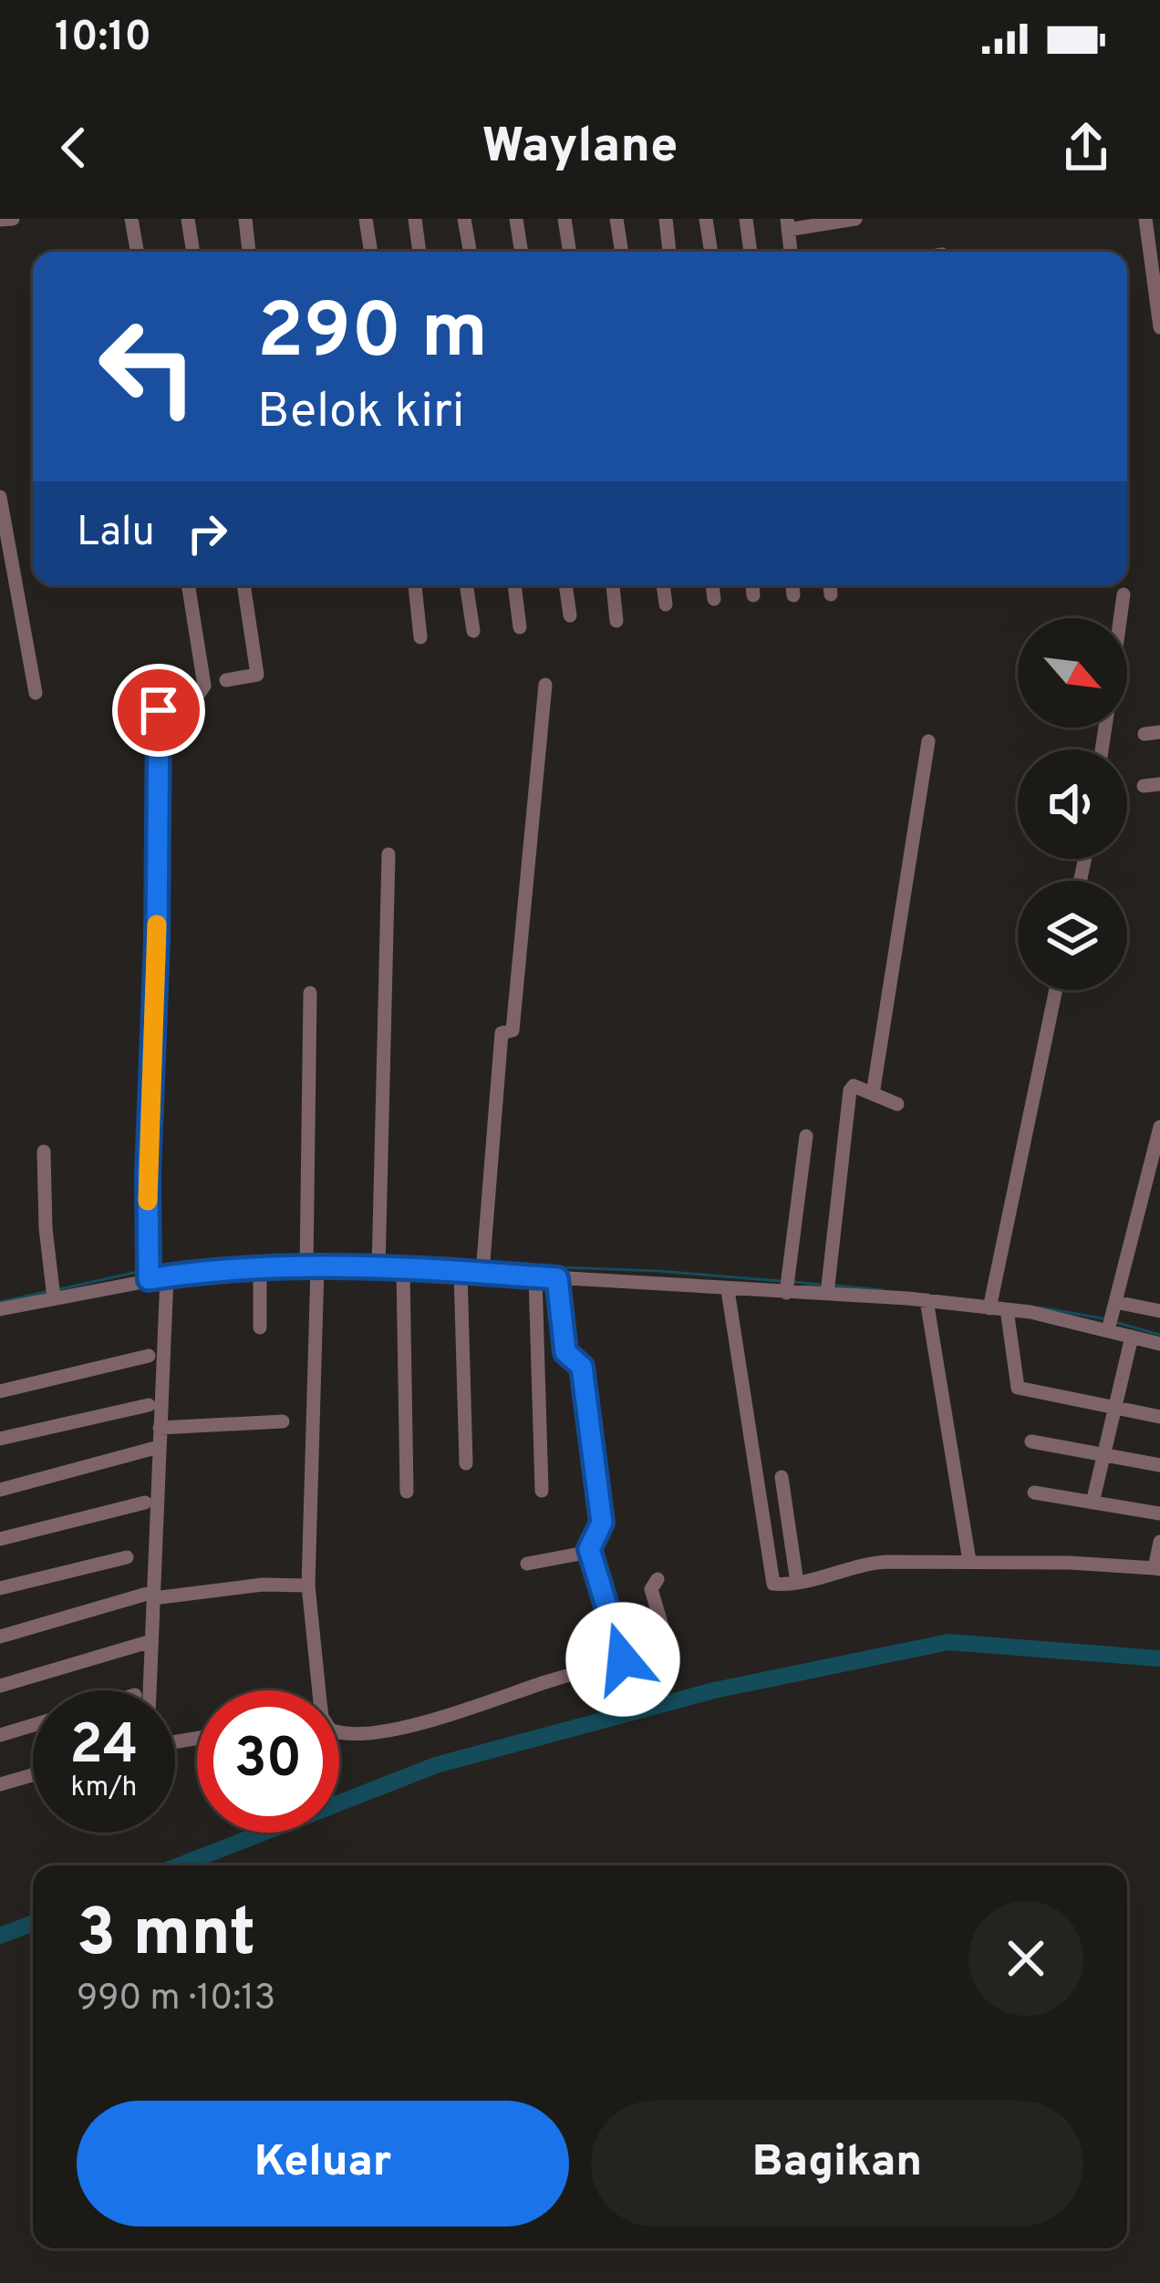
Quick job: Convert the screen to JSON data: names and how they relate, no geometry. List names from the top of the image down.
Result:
{
  "north": "bottom right",
  "page": {
    "status": "10:10",
    "header": "Waylane",
    "turn": ["290 m", "Belok kiri"],
    "then": "Lalu",
    "speed": "24 km/h",
    "limit": "30",
    "heading": ["3 mnt", "990 m · 10:13"],
    "buttons": ["Keluar", "Bagikan"]
  }
}
